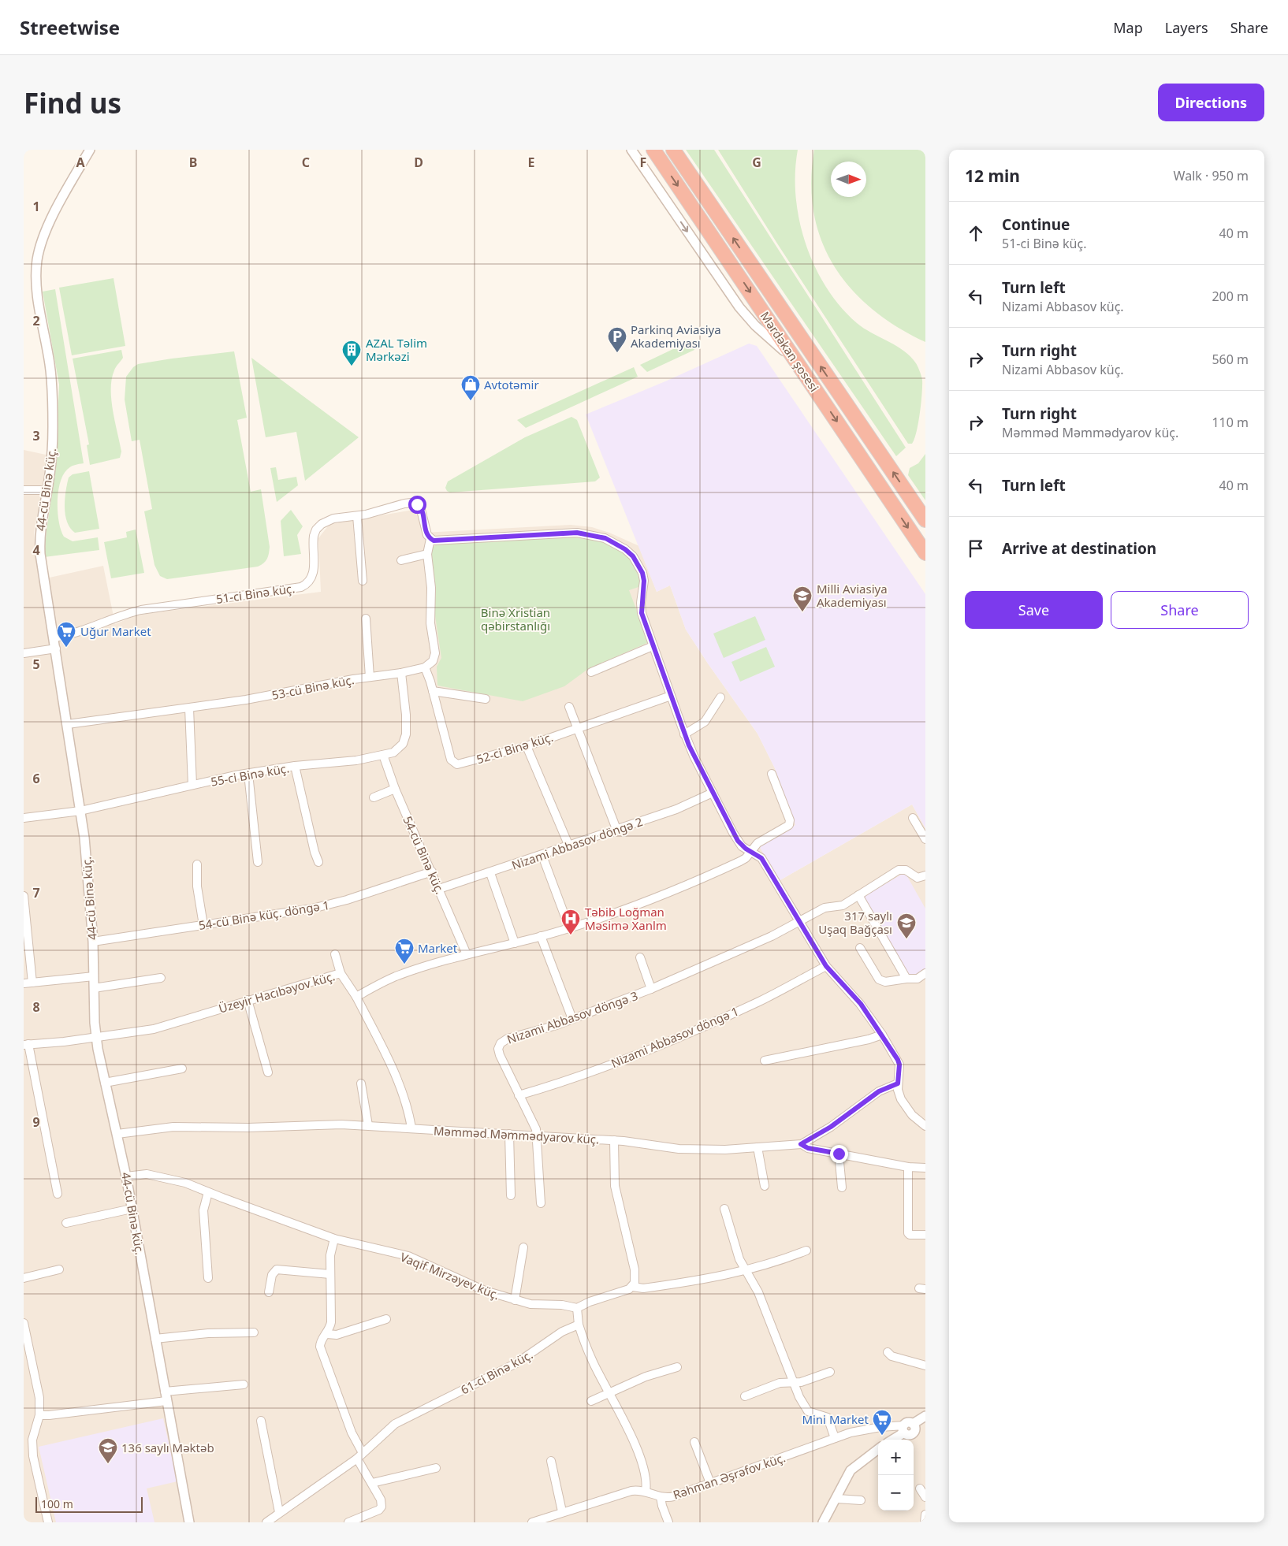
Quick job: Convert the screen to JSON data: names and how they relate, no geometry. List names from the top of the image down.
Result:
{
  "streets": {
    "highway": ["Mərdəkan şosesi"],
    "street": [
      "44-cü Binə küç.",
      "51-ci Binə küç.",
      "53-cü Binə küç.",
      "52-ci Binə küç.",
      "55-ci Binə küç.",
      "Nizami Abbasov döngə 2",
      "54-cü Binə küç.",
      "54-cü Binə küç. döngə 1",
      "Üzeyir Hacıbəyov küç.",
      "Nizami Abbasov döngə 3",
      "Nizami Abbasov döngə 1",
      "Məmməd Məmmədyarov küç.",
      "Vaqif Mirzəyev küç.",
      "61-ci Binə küç.",
      "Rəhman Əşrəfov küç."
    ]
  },
  "crossings": [
    ["44-cü Binə küç.", "51-ci Binə küç."],
    ["44-cü Binə küç.", "53-cü Binə küç."],
    ["44-cü Binə küç.", "55-ci Binə küç."],
    ["44-cü Binə küç.", "54-cü Binə küç. döngə 1"],
    ["44-cü Binə küç.", "Üzeyir Hacıbəyov küç."],
    ["44-cü Binə küç.", "Məmməd Məmmədyarov küç."],
    ["44-cü Binə küç.", "Vaqif Mirzəyev küç."],
    ["53-cü Binə küç.", "52-ci Binə küç."],
    ["53-cü Binə küç.", "55-ci Binə küç."],
    ["55-ci Binə küç.", "54-cü Binə küç."],
    ["Nizami Abbasov döngə 2", "54-cü Binə küç."],
    ["54-cü Binə küç.", "54-cü Binə küç. döngə 1"],
    ["Üzeyir Hacıbəyov küç.", "Məmməd Məmmədyarov küç."],
    ["Nizami Abbasov döngə 3", "Nizami Abbasov döngə 1"],
    ["Nizami Abbasov döngə 3", "Məmməd Məmmədyarov küç."]
  ],
  "parks": ["Binə Xristian qəbirstanlığı"],
  "places": {
    "parking": ["Parkinq Aviasiya Akademiyası"],
    "building": ["AZAL Təlim Mərkəzi"],
    "shop": ["Avtotəmir"],
    "school or university": ["Milli Aviasiya Akademiyası", "317 saylı Uşaq Bağçası", "136 saylı Məktəb"],
    "supermarket": ["Uğur Market", "Market", "Mini Market"],
    "hospital": ["Təbib Loğman Məsimə Xanlm"]
  },
  "scale_bar": "100 m",
  "north": "right",
  "page": {
    "header": "Streetwise",
    "nav": ["Map", "Layers", "Share"],
    "buttons": [
      "Directions",
      ["Save", "Share"]
    ],
    "title": "Find us",
    "heading": ["12 min", "Walk · 950 m"],
    "list": [
      ["Continue", "51-ci Binə küç.", "40 m"],
      ["Turn left", "Nizami Abbasov küç.", "200 m"],
      ["Turn right", "Nizami Abbasov küç.", "560 m"],
      ["Turn right", "Məmməd Məmmədyarov küç.", "110 m"],
      ["Turn left", "40 m"],
      "Arrive at destination"
    ],
    "map_buttons": ["+", "−"],
    "scale": "100 m"
  },
  "grid": {
    "columns": [
      "A",
      "B",
      "C",
      "D",
      "E",
      "F",
      "G"
    ],
    "rows": [
      "1",
      "2",
      "3",
      "4",
      "5",
      "6",
      "7",
      "8",
      "9"
    ]
  }
}
